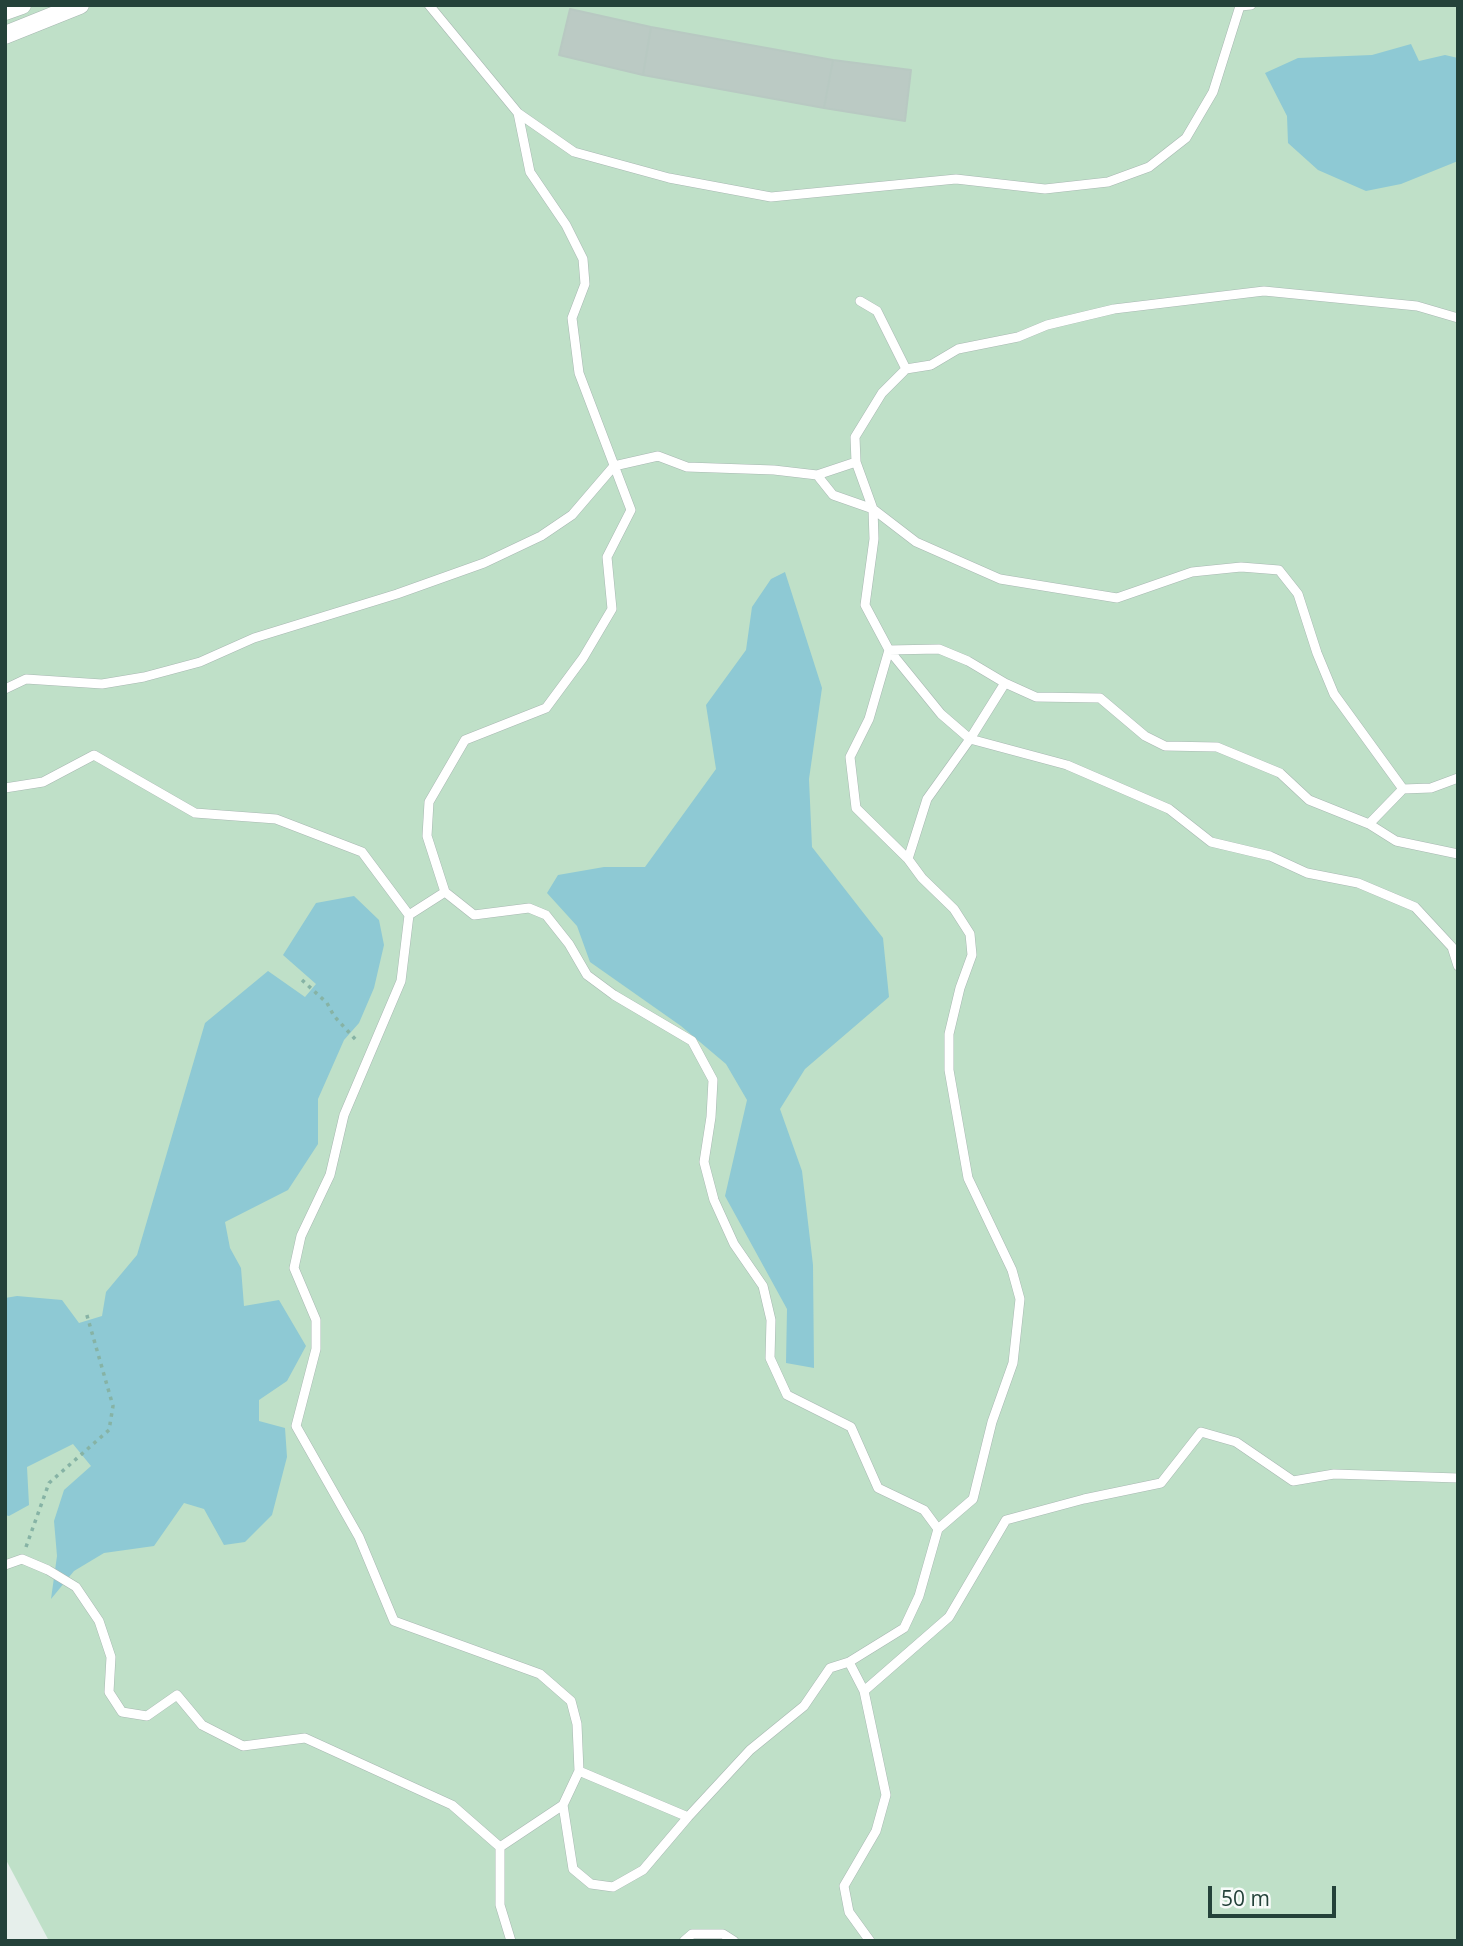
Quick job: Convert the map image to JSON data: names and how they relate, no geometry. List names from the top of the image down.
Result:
{
  "scale_bar": "50 m"
}
